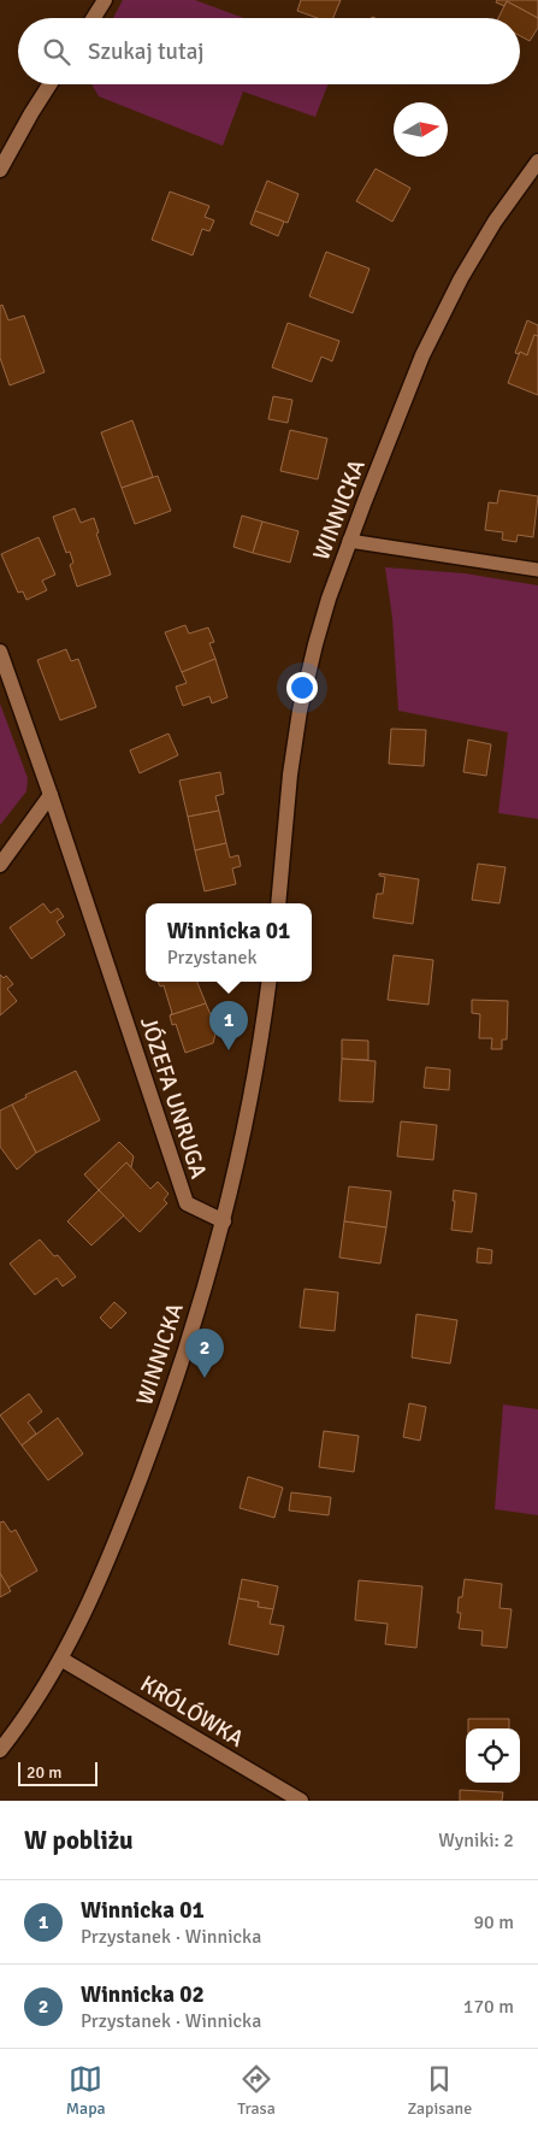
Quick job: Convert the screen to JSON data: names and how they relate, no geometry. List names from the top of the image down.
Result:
{
  "streets": {
    "street": ["WINNICKA", "JÓZEFA UNRUGA", "KRÓLÓWKA"]
  },
  "crossings": [
    ["WINNICKA", "JÓZEFA UNRUGA"],
    ["WINNICKA", "KRÓLÓWKA"]
  ],
  "scale_bar": "20 m",
  "north": "right",
  "page": {
    "search": "Szukaj tutaj",
    "popup": ["Winnicka 01", "Przystanek"],
    "pins": ["1", "2"],
    "scale": "20 m",
    "heading": ["W pobliżu", "Wyniki: 2"],
    "list": [
      {
        "mark": "1",
        "name": "Winnicka 01",
        "note": "Przystanek · Winnicka",
        "value": "90 m"
      },
      {
        "mark": "2",
        "name": "Winnicka 02",
        "note": "Przystanek · Winnicka",
        "value": "170 m"
      }
    ],
    "nav": ["Mapa", "Trasa", "Zapisane"]
  }
}
